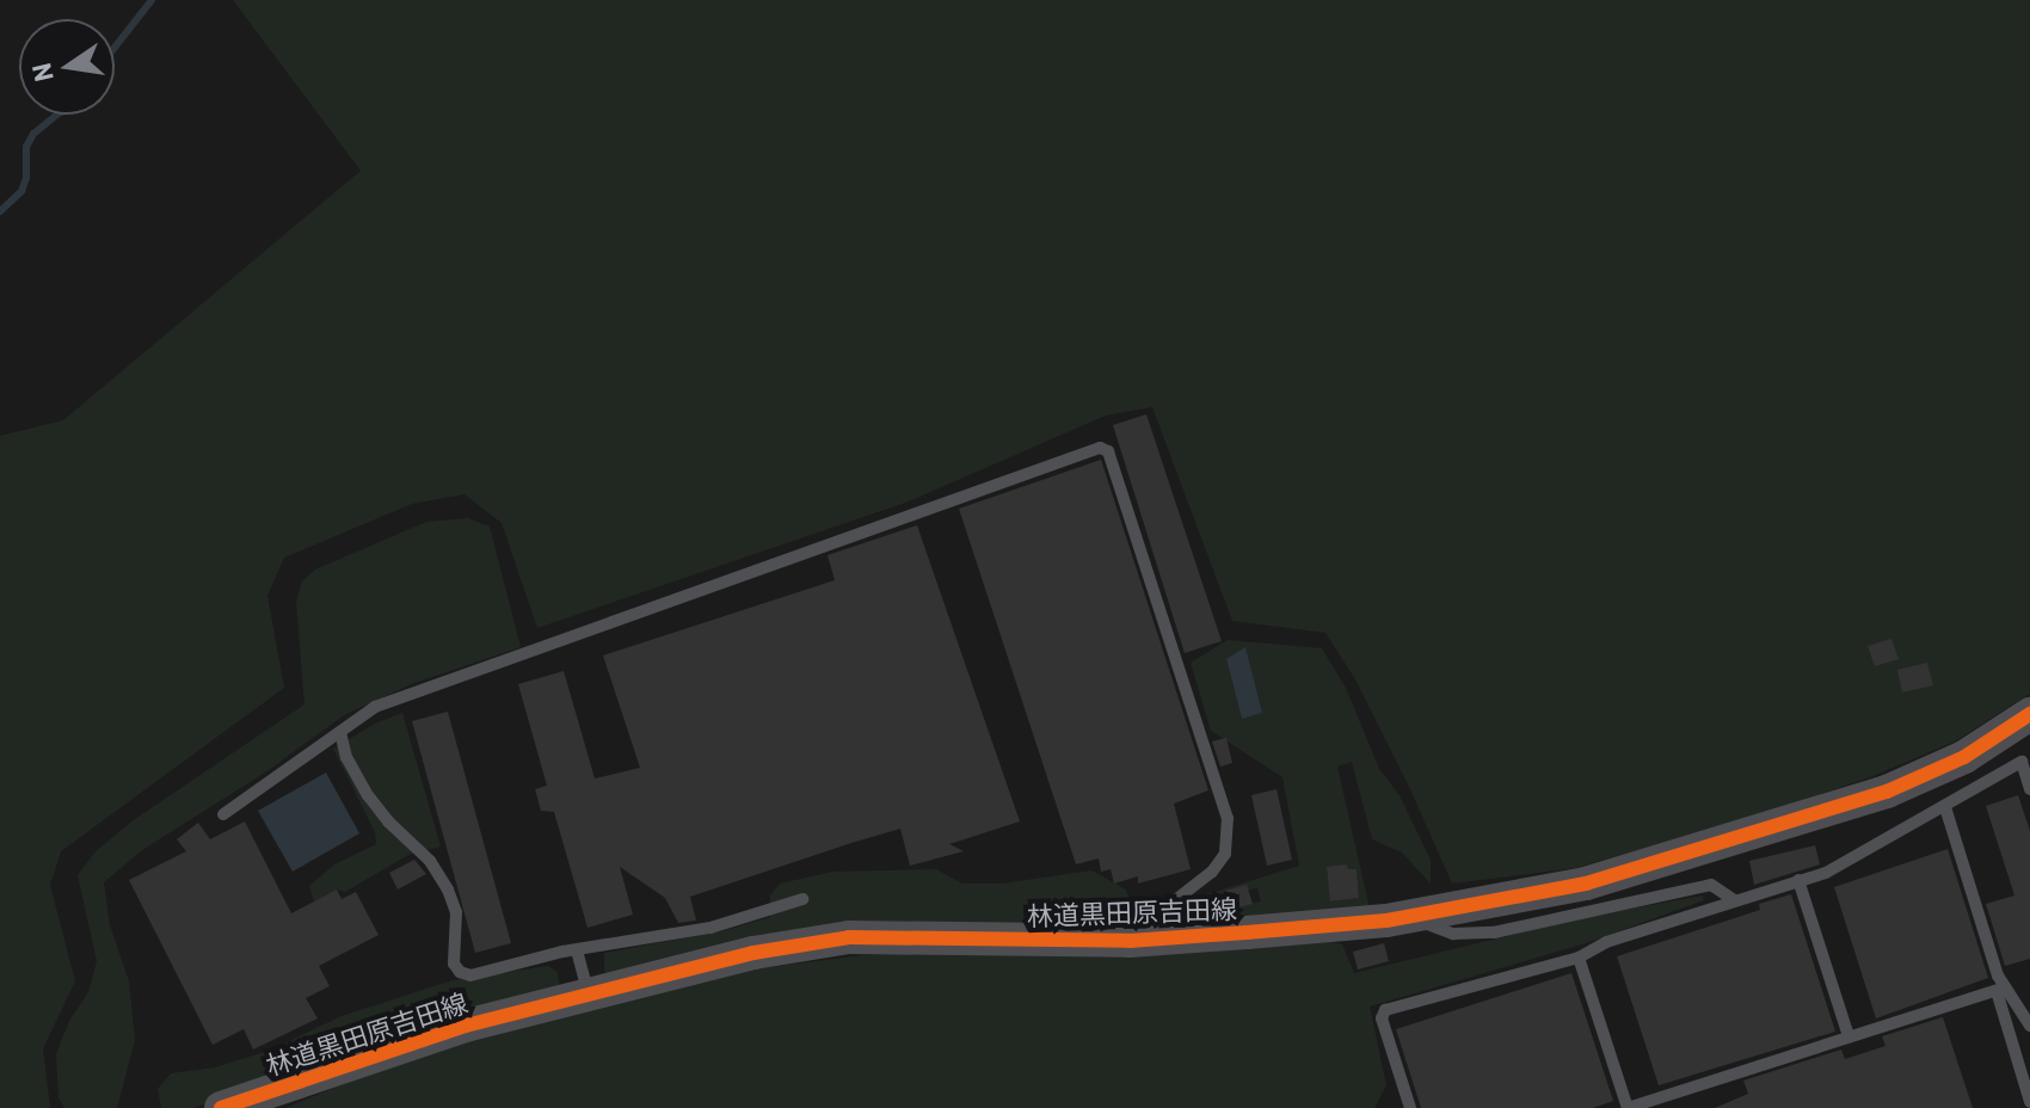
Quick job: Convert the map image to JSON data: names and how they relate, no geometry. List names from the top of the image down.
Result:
{
  "streets": {
    "street": ["林道黒田原吉田線"]
  },
  "north": "left"
}
